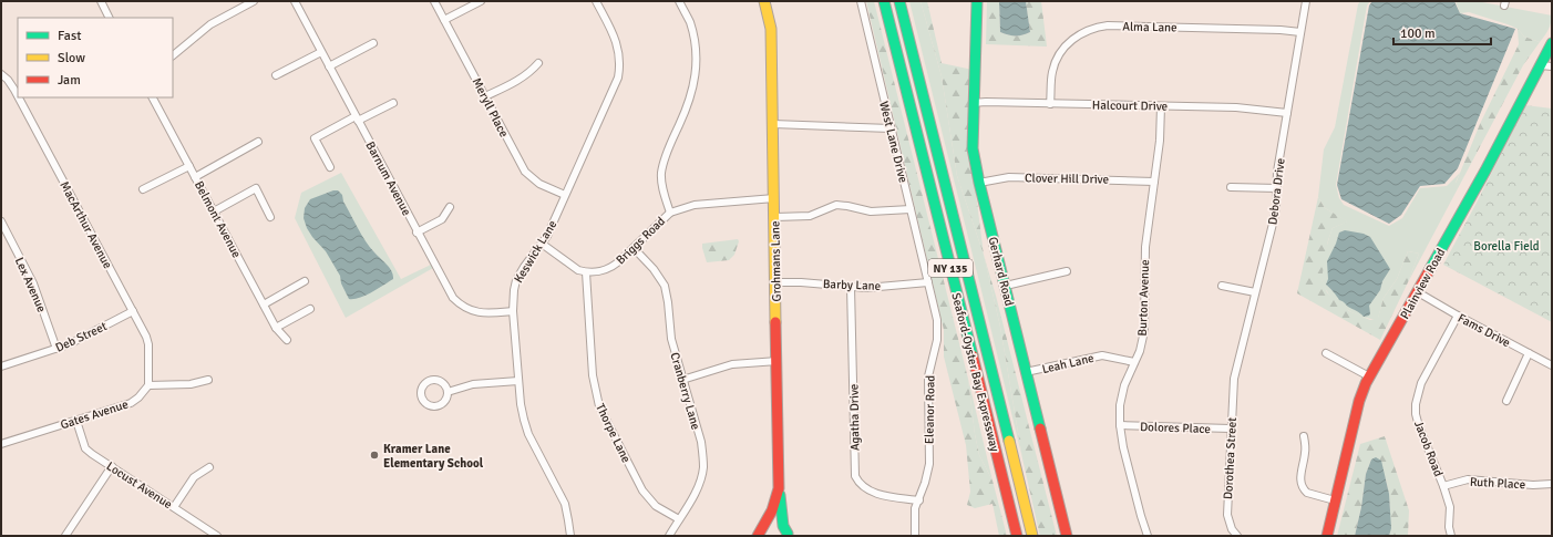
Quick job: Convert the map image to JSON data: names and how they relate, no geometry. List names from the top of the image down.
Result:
{
  "streets": {
    "main road": [
      "Grohmans Lane",
      "NY 135",
      "Gerhard Road",
      "Plainview Road",
      "Seaford-Oyster Bay Expressway"
    ],
    "street": [
      "Alma Lane",
      "Halcourt Drive",
      "Meryll Place",
      "West Lane Drive",
      "Barnum Avenue",
      "Clover Hill Drive",
      "Debora Drive",
      "Belmont Avenue",
      "MacArthur Avenue",
      "Briggs Road",
      "Keswick Lane",
      "Lex Avenue",
      "Barby Lane",
      "Burton Avenue",
      "Fams Drive",
      "Deb Street",
      "Leah Lane",
      "Cranberry Lane",
      "Eleanor Road",
      "Gates Avenue",
      "Agatha Drive",
      "Dolores Place",
      "Thorpe Lane",
      "Jacob Road",
      "Dorothea Street",
      "Ruth Place",
      "Locust Avenue"
    ]
  },
  "crossings": [
    ["Alma Lane", "Halcourt Drive"],
    ["Alma Lane", "Debora Drive"],
    ["Halcourt Drive", "Debora Drive"],
    ["Halcourt Drive", "Gerhard Road"],
    ["Halcourt Drive", "Burton Avenue"],
    ["Meryll Place", "Keswick Lane"],
    ["West Lane Drive", "Barby Lane"],
    ["West Lane Drive", "Eleanor Road"],
    ["Barnum Avenue", "Keswick Lane"],
    ["Clover Hill Drive", "Gerhard Road"],
    ["Clover Hill Drive", "Burton Avenue"],
    ["Debora Drive", "Dorothea Street"],
    ["MacArthur Avenue", "Deb Street"],
    ["MacArthur Avenue", "Gates Avenue"],
    ["Briggs Road", "Grohmans Lane"],
    ["Briggs Road", "Cranberry Lane"],
    ["Briggs Road", "Thorpe Lane"],
    ["Grohmans Lane", "Barby Lane"],
    ["Gerhard Road", "Leah Lane"],
    ["Plainview Road", "Fams Drive"],
    ["Lex Avenue", "Deb Street"],
    ["Barby Lane", "Eleanor Road"],
    ["Barby Lane", "Agatha Drive"],
    ["Burton Avenue", "Leah Lane"],
    ["Burton Avenue", "Dolores Place"],
    ["Fams Drive", "Jacob Road"],
    ["Cranberry Lane", "Thorpe Lane"],
    ["Eleanor Road", "Agatha Drive"],
    ["Gates Avenue", "Locust Avenue"],
    ["Dolores Place", "Dorothea Street"],
    ["Jacob Road", "Ruth Place"]
  ],
  "parks": ["Borella Field"],
  "places": ["Kramer Lane Elementary School"],
  "legend": ["Fast", "Slow", "Jam"],
  "scale_bar": "100 m"
}
